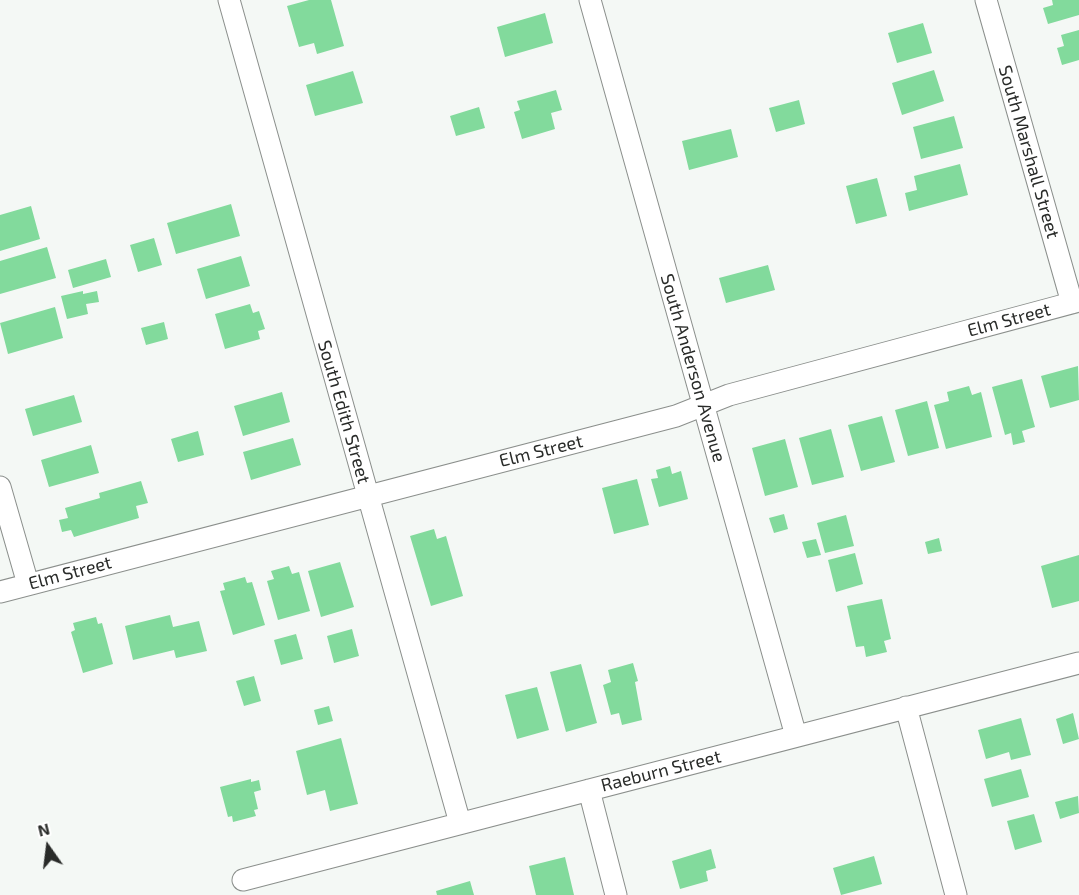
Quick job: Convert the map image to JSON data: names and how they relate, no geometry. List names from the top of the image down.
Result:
{
  "streets": {
    "street": [
      "South Marshall Street",
      "Elm Street",
      "South Anderson Avenue",
      "South Edith Street",
      "Raeburn Street"
    ]
  },
  "crossings": [
    ["South Marshall Street", "Elm Street"],
    ["Elm Street", "South Anderson Avenue"],
    ["Elm Street", "South Edith Street"],
    ["South Anderson Avenue", "Raeburn Street"],
    ["South Edith Street", "Raeburn Street"]
  ],
  "north": "top"
}
